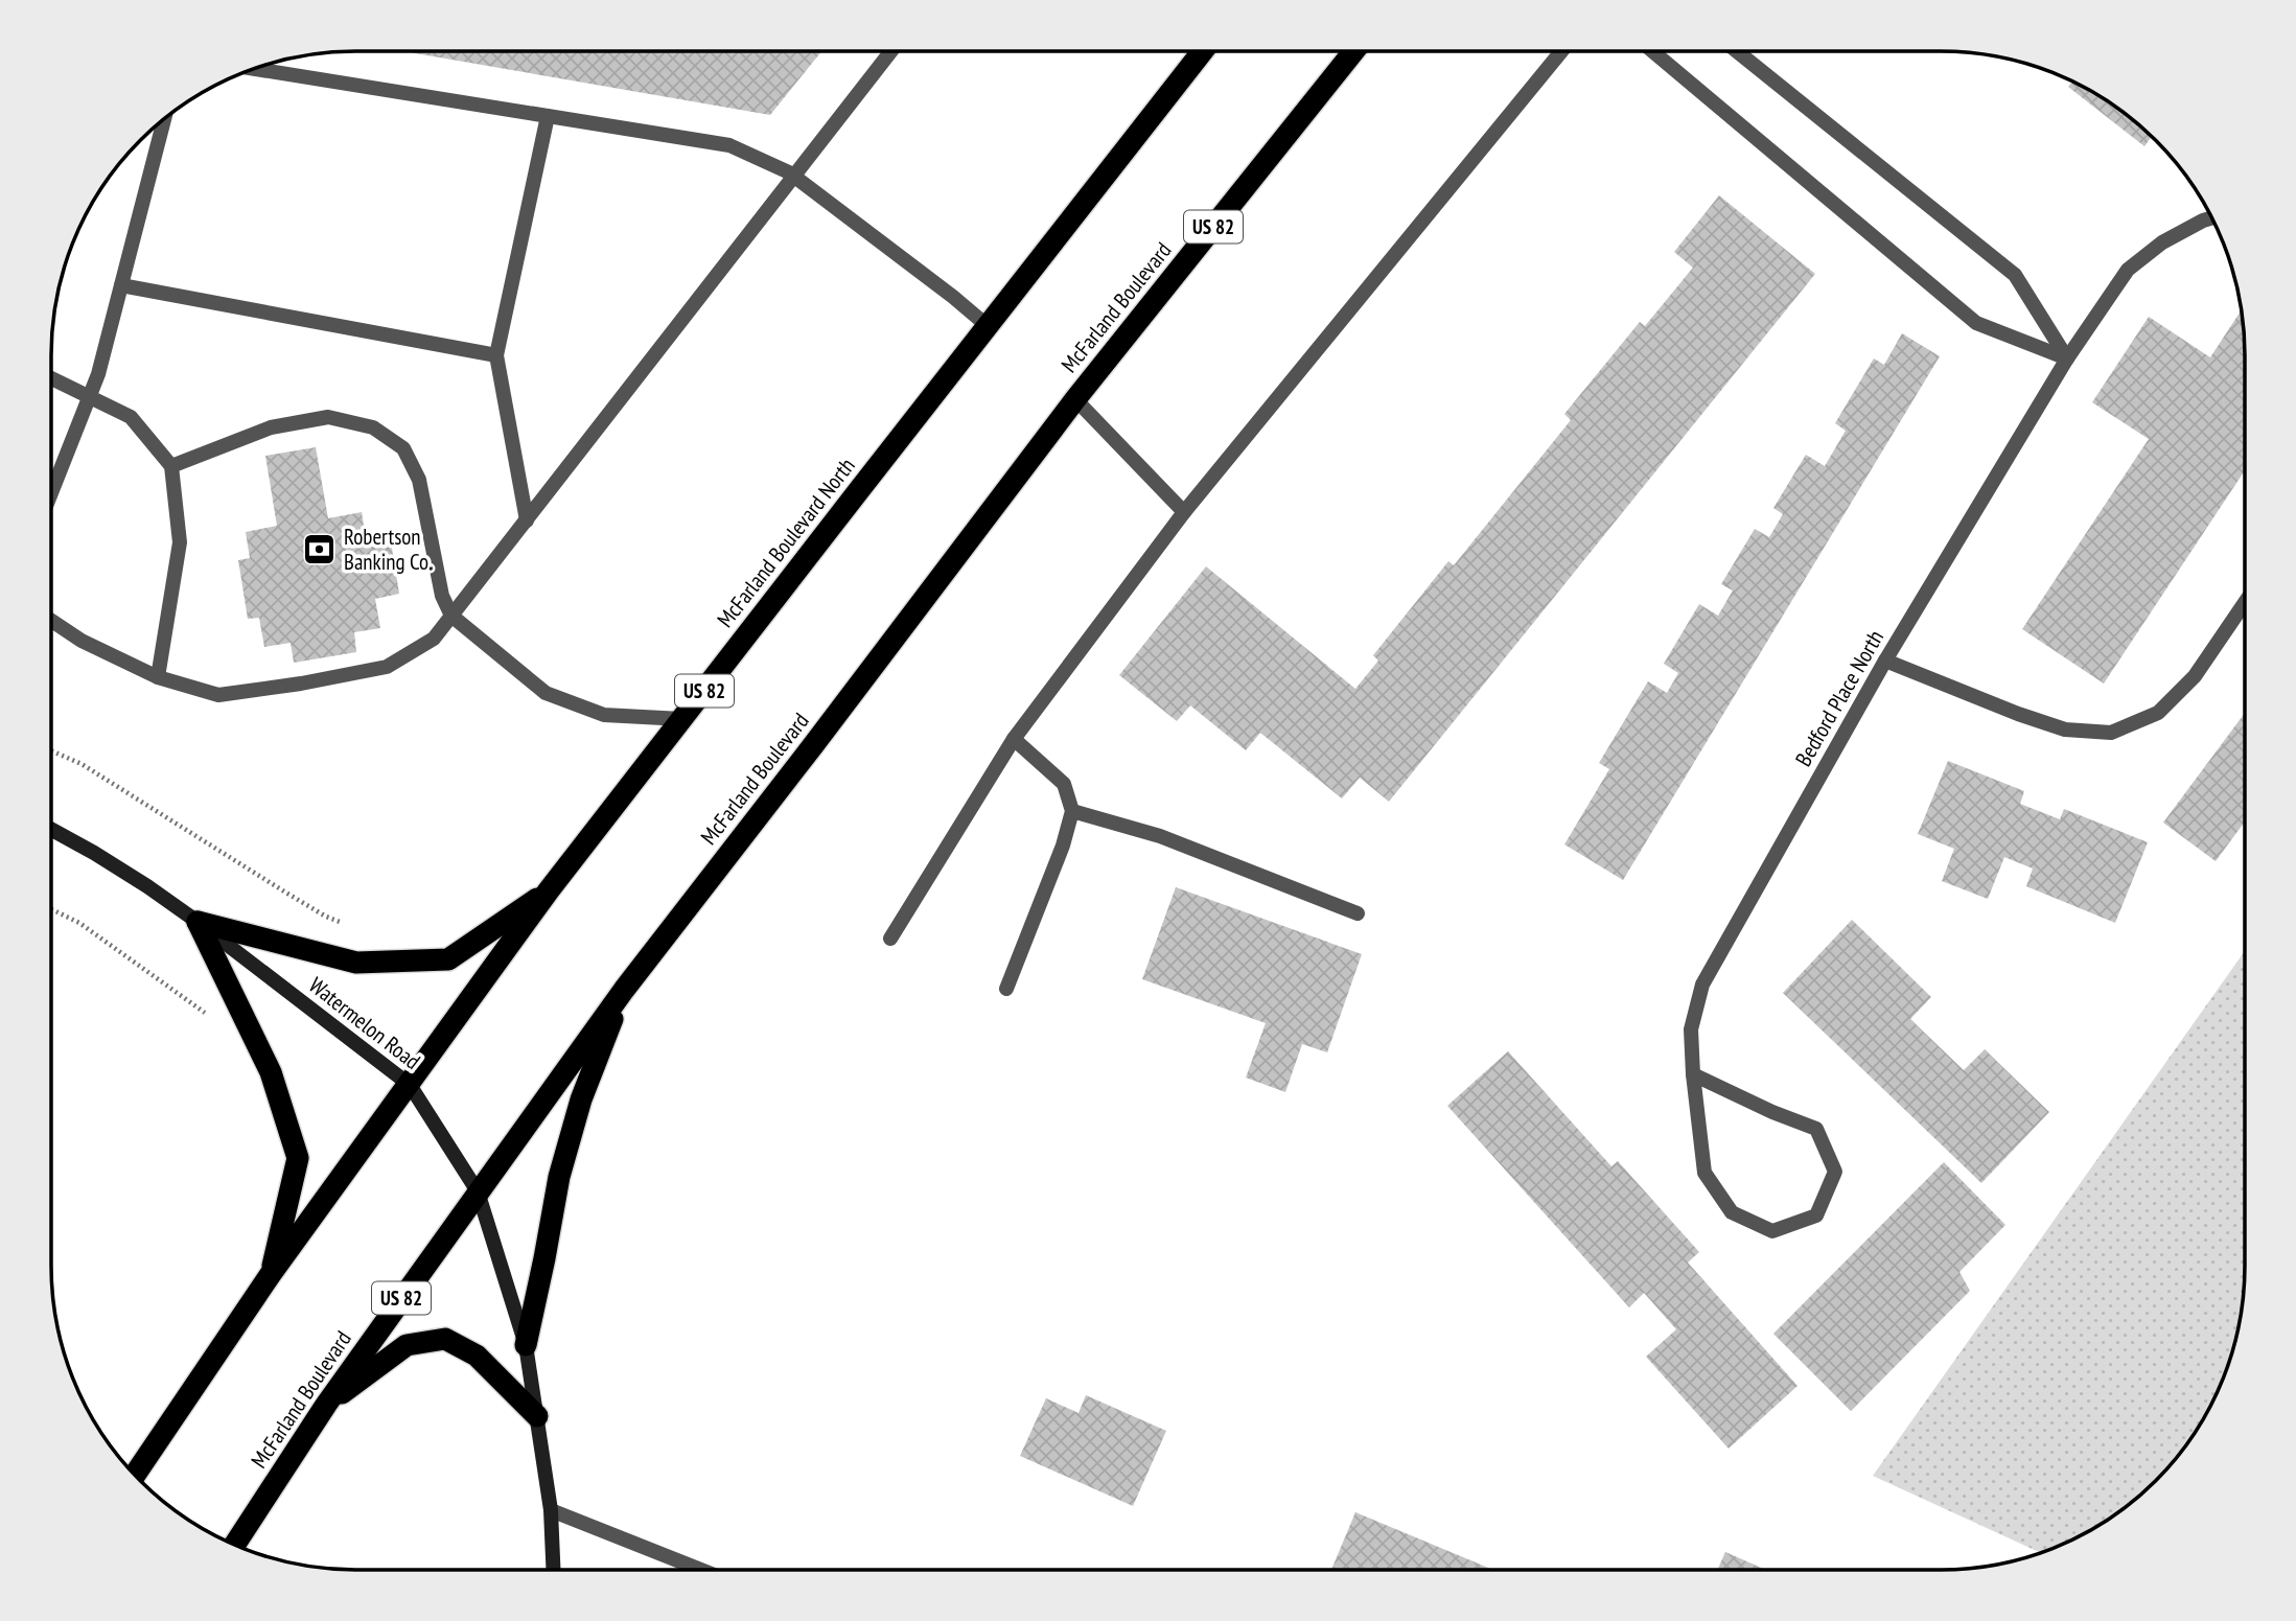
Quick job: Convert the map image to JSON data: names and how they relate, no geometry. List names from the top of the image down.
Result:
{
  "streets": {
    "highway": ["US 82", "McFarland Boulevard", "McFarland Boulevard North"],
    "main road": ["Watermelon Road"],
    "street": ["Bedford Place North"]
  },
  "crossings": [
    ["US 82", "McFarland Boulevard North"],
    ["US 82", "Watermelon Road"],
    ["McFarland Boulevard", "Watermelon Road"],
    ["McFarland Boulevard North", "Watermelon Road"]
  ],
  "places": {
    "bank": ["Robertson Banking Co."]
  }
}
